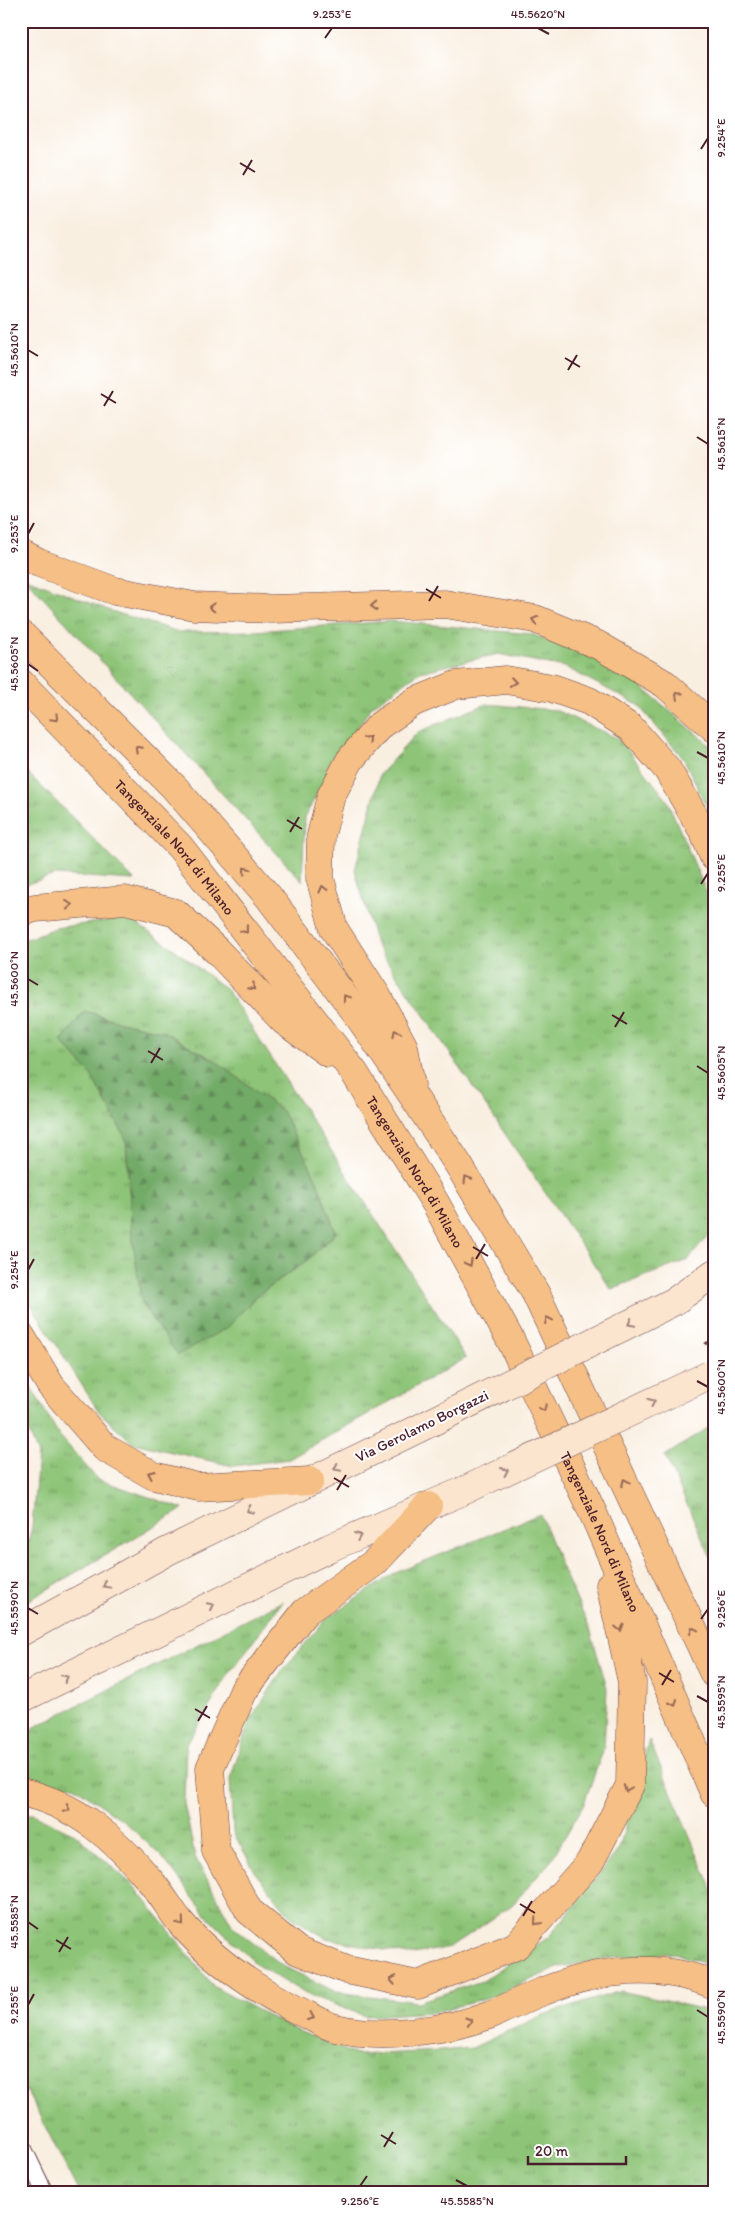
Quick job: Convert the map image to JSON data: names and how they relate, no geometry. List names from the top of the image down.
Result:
{
  "streets": {
    "highway": ["Tangenziale Nord di Milano"],
    "main road": ["Via Gerolamo Borgazzi"]
  },
  "scale_bar": "20 m",
  "coordinates": [
    "9.253°E",
    "45.5620°N",
    "9.254°E",
    "45.5610°N",
    "45.5615°N",
    "45.5605°N",
    "9.255°E",
    "45.5600°N",
    "45.5590°N",
    "9.256°E",
    "45.5595°N",
    "45.5585°N"
  ]
}
